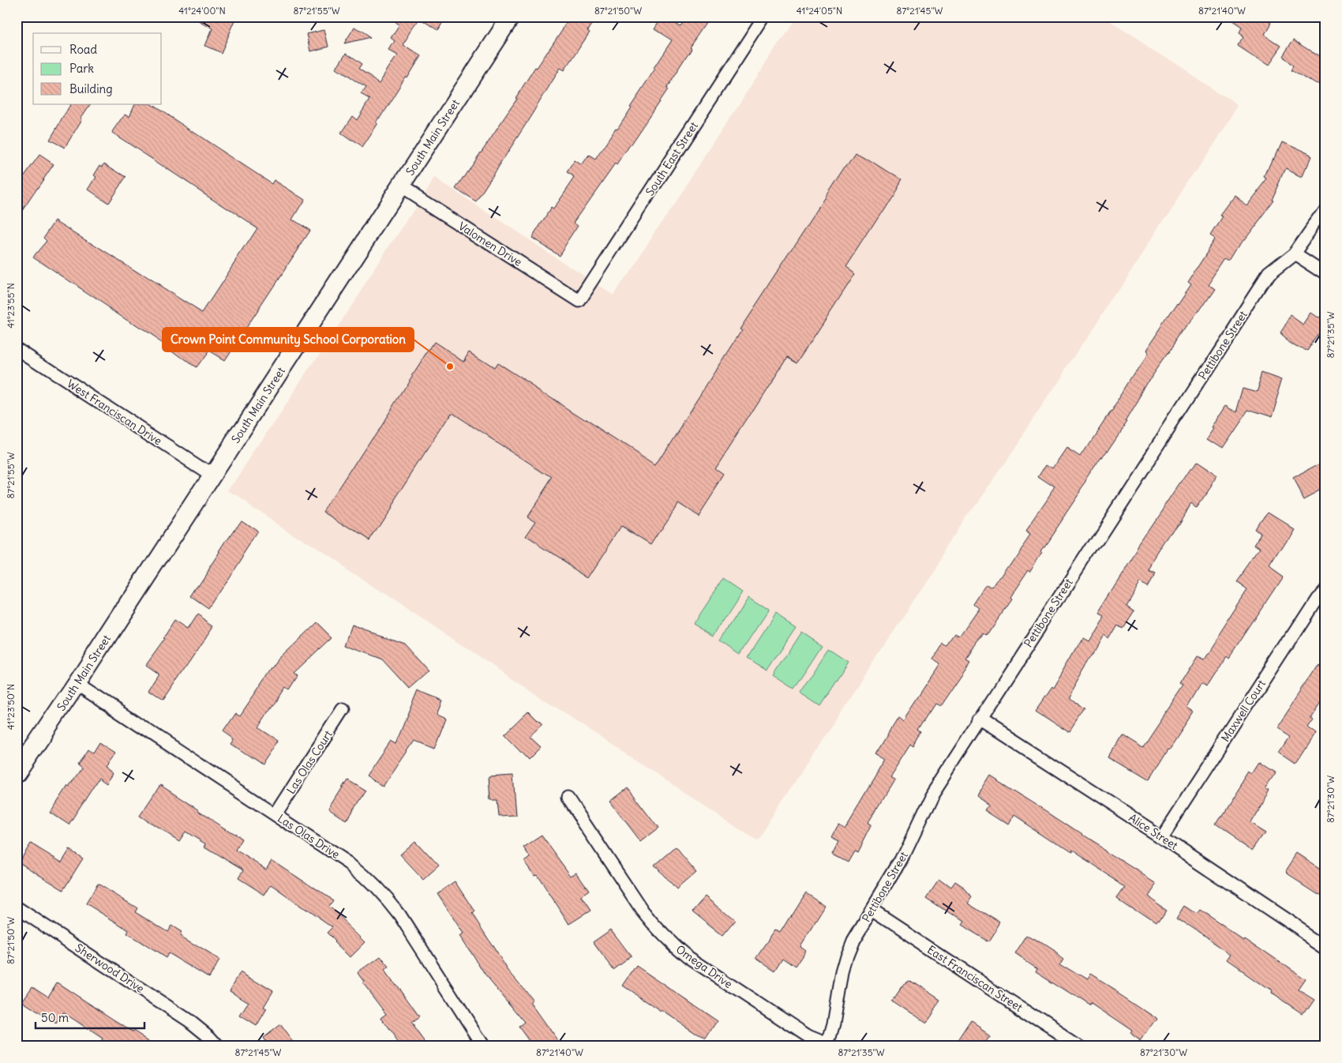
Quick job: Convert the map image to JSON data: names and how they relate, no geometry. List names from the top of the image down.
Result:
{
  "streets": {
    "street": [
      "South Main Street",
      "South East Street",
      "Valomen Drive",
      "Pettibone Street",
      "West Franciscan Drive",
      "Maxwell Court",
      "Las Olas Court",
      "Alice Street",
      "Las Olas Drive",
      "Omega Drive",
      "Sherwood Drive",
      "East Franciscan Street"
    ]
  },
  "crossings": [
    ["South Main Street", "Valomen Drive"],
    ["South Main Street", "West Franciscan Drive"],
    ["South Main Street", "Las Olas Drive"],
    ["South East Street", "Valomen Drive"],
    ["Pettibone Street", "Alice Street"],
    ["Pettibone Street", "Omega Drive"],
    ["Pettibone Street", "East Franciscan Street"],
    ["Maxwell Court", "Alice Street"],
    ["Las Olas Court", "Las Olas Drive"]
  ],
  "places": ["Crown Point Community School Corporation"],
  "legend": ["Road", "Park", "Building"],
  "scale_bar": "50 m",
  "coordinates": [
    "41°24'00\"N",
    "87°21'55\"W",
    "87°21'50\"W",
    "41°24'05\"N",
    "87°21'45\"W",
    "87°21'40\"W",
    "41°23'55\"N",
    "87°21'35\"W",
    "41°23'50\"N",
    "87°21'30\"W"
  ]
}
